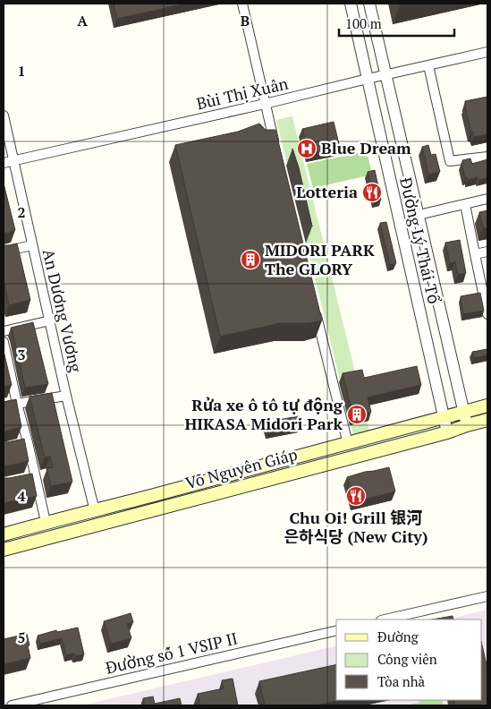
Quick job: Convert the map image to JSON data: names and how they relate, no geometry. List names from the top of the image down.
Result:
{
  "streets": {
    "main road": ["Võ Nguyên Giáp"],
    "street": [
      "Bùi Thị Xuân",
      "Đường Lý Thái Tổ",
      "An Dương Vương",
      "Đường số 1 VSIP II"
    ]
  },
  "crossings": [
    ["Bùi Thị Xuân", "Đường Lý Thái Tổ"],
    ["Bùi Thị Xuân", "An Dương Vương"],
    ["Đường Lý Thái Tổ", "Võ Nguyên Giáp"],
    ["An Dương Vương", "Võ Nguyên Giáp"]
  ],
  "places": {
    "hospital": ["Blue Dream"],
    "restaurant": ["Lotteria", "Chu Oi! Grill 银河 은하식당 (New City)"],
    "building": ["MIDORI PARK The GLORY", "Rửa xe ô tô tự động HIKASA Midori Park"]
  },
  "legend": ["Đường", "Công viên", "Tòa nhà"],
  "scale_bar": "100 m",
  "grid": {
    "columns": ["A", "B"],
    "rows": [
      "1",
      "2",
      "3",
      "4",
      "5"
    ]
  }
}
